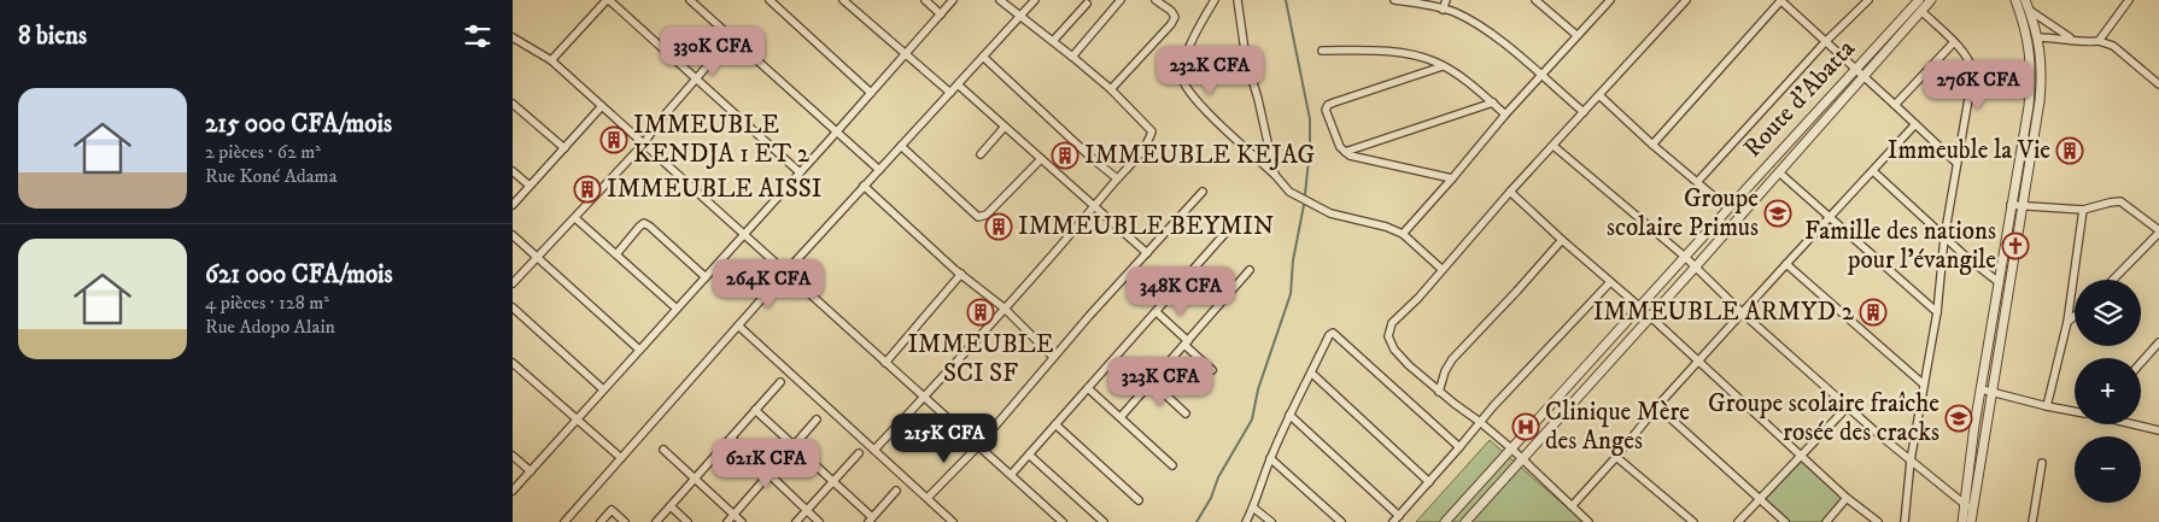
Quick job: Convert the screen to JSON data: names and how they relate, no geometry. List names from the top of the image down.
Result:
{
  "streets": {
    "street": ["Route d'Abatta"]
  },
  "places": {
    "building": [
      "IMMEUBLE KENDJA 1 ET 2",
      "Immeuble la Vie",
      "IMMEUBLE KEJAG",
      "IMMEUBLE AISSI",
      "IMMEUBLE BEYMIN",
      "IMMEUBLE SCI SF",
      "IMMEUBLE ARMYD 2"
    ],
    "school or university": ["Groupe scolaire Primus", "Groupe scolaire fraîche rosée des cracks"],
    "church": ["Famille des nations pour l'évangile"],
    "hospital": ["Clinique Mère des Anges"]
  },
  "page": {
    "heading": "8 biens",
    "price": [
      "330K CFA",
      "232K CFA",
      "276K CFA",
      "264K CFA",
      "348K CFA",
      "323K CFA",
      "215K CFA",
      "621K CFA"
    ],
    "list": [
      {
        "name": "215 000 CFA/mois",
        "note": "2 pièces · 62 m² · Rue Koné Adama"
      },
      {
        "name": "621 000 CFA/mois",
        "note": "4 pièces · 128 m² · Rue Adopo Alain"
      }
    ],
    "map_buttons": ["+", "−"]
  }
}
